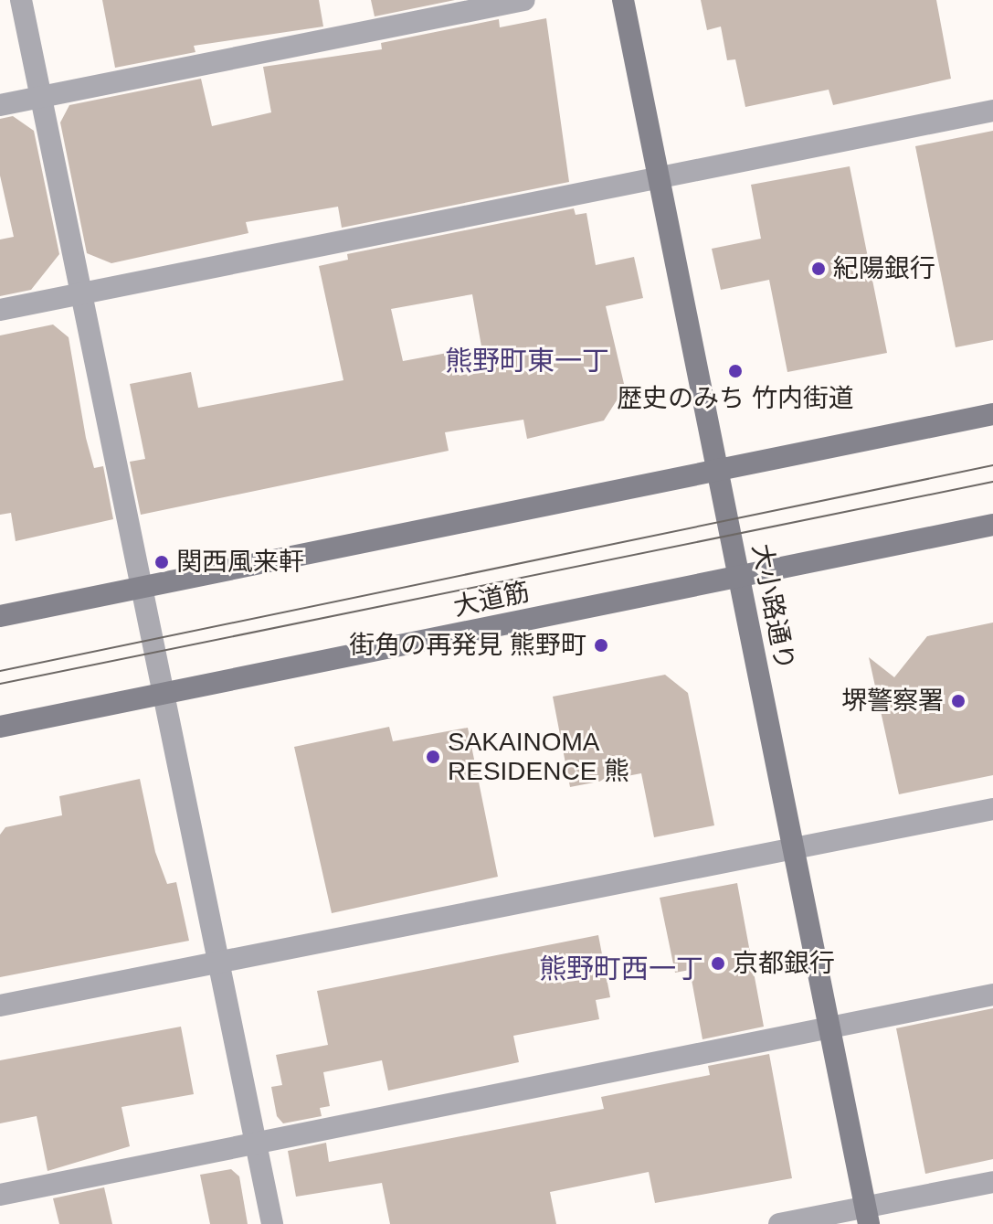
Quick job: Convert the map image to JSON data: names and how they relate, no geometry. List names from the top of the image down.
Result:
{
  "streets": {
    "street": ["大道筋", "大小路通り"]
  },
  "crossings": [
    ["大道筋", "大小路通り"]
  ],
  "districts": ["熊野町東一丁", "熊野町西一丁"],
  "places": [
    "紀陽銀行",
    "歴史のみち 竹内街道",
    "関西風来軒",
    "街角の再発見 熊野町",
    "堺警察署",
    "SAKAINOMA RESIDENCE 熊",
    "京都銀行"
  ]
}
